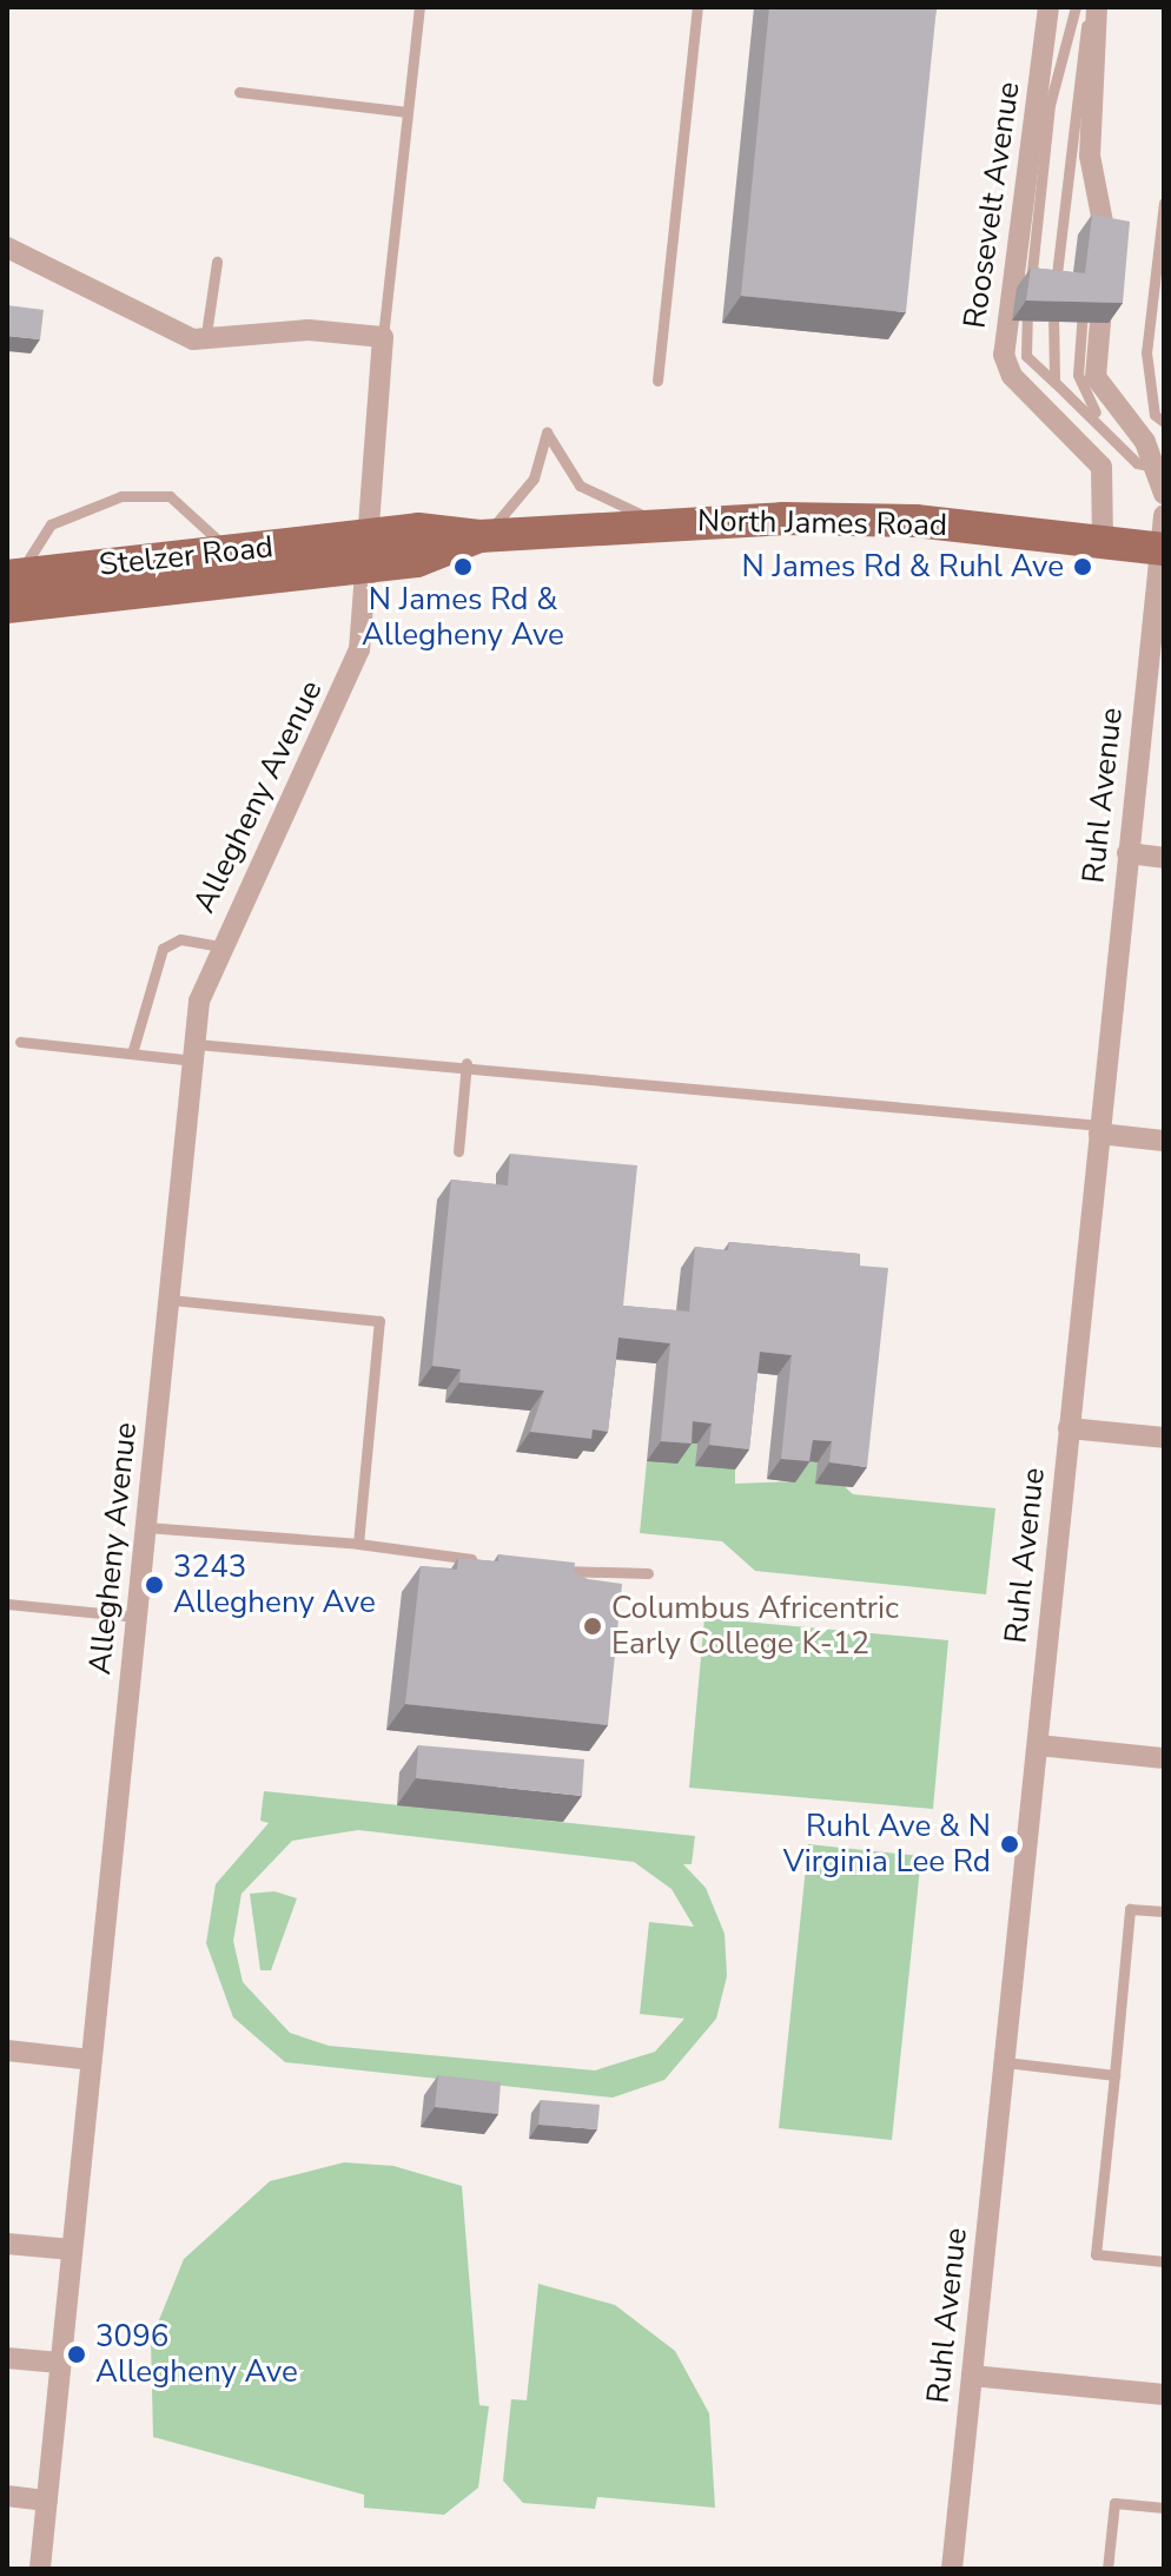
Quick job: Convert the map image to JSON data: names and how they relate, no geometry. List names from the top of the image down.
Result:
{
  "streets": {
    "main road": ["North James Road", "Stelzer Road"],
    "street": ["Roosevelt Avenue", "Ruhl Avenue", "Allegheny Avenue"]
  },
  "crossings": [
    ["Roosevelt Avenue", "North James Road"],
    ["North James Road", "Stelzer Road"],
    ["North James Road", "Ruhl Avenue"],
    ["North James Road", "Allegheny Avenue"],
    ["Stelzer Road", "Allegheny Avenue"]
  ],
  "places": [
    "N James Rd & Allegheny Ave",
    "N James Rd & Ruhl Ave",
    "3243 Allegheny Ave",
    "Columbus Africentric Early College K-12",
    "Ruhl Ave & N Virginia Lee Rd",
    "3096 Allegheny Ave"
  ]
}
